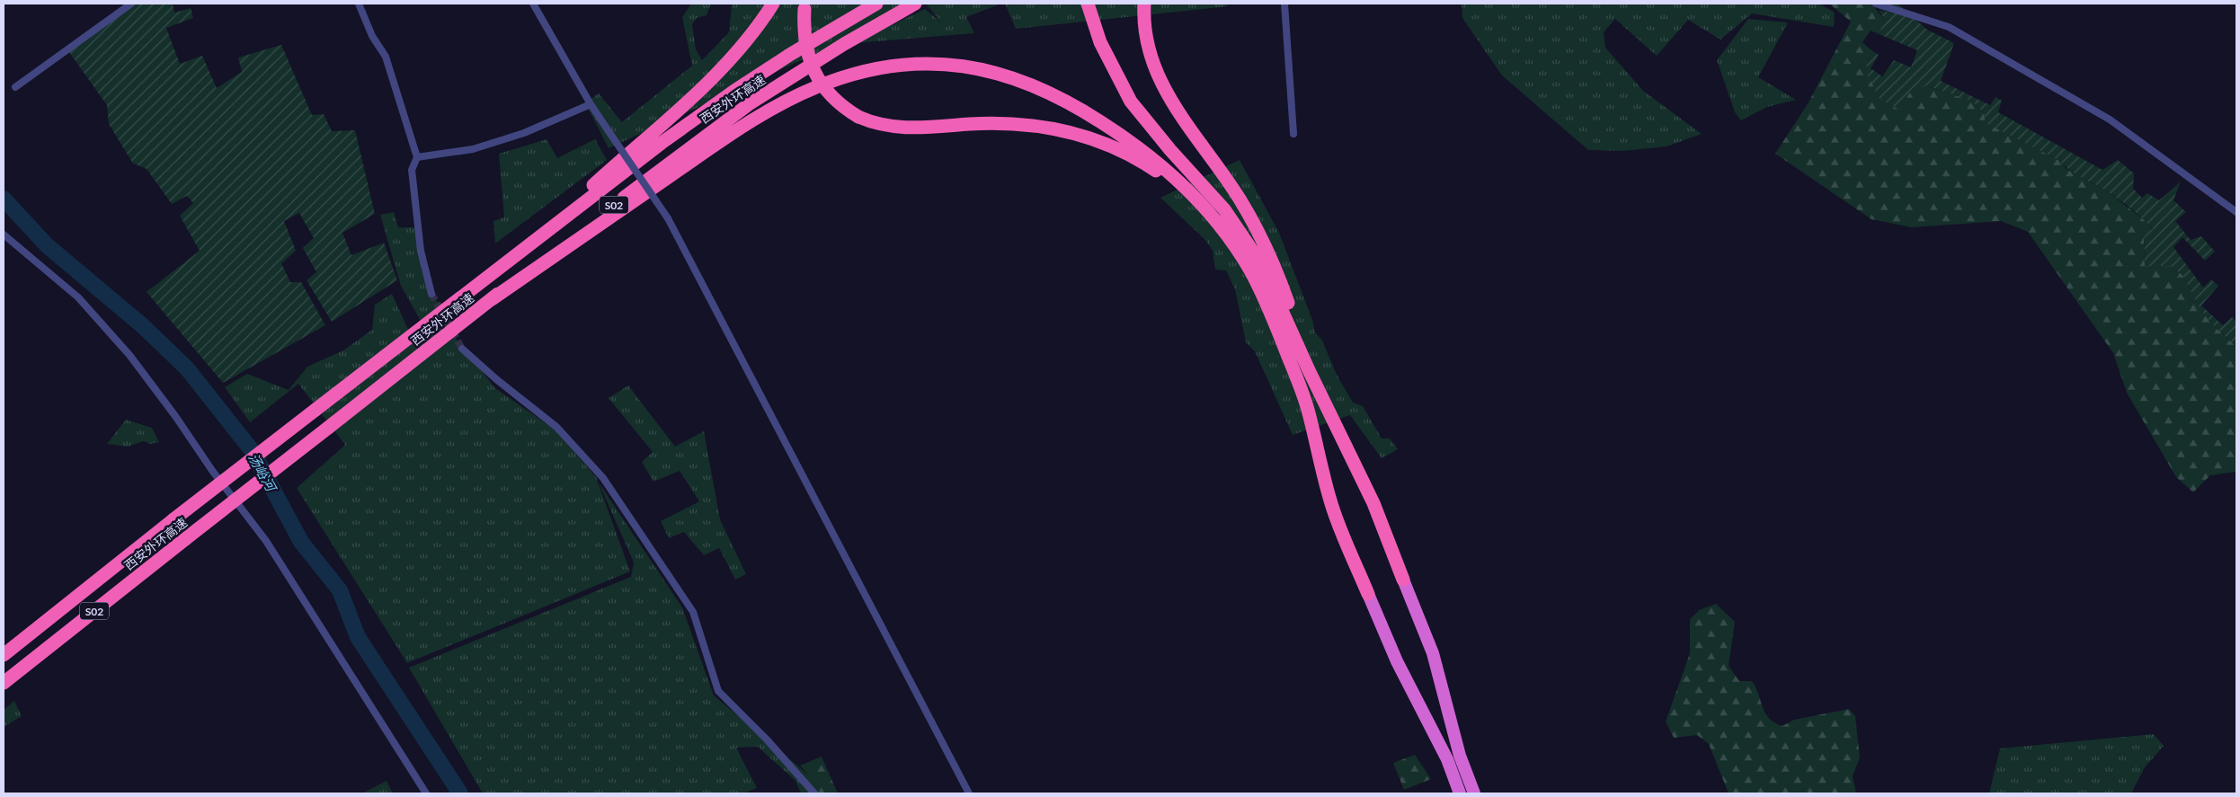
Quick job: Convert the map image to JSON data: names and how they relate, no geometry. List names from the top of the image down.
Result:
{
  "streets": {
    "highway": ["西安外环高速", "S02"]
  },
  "water": ["汤峪河"]
}
